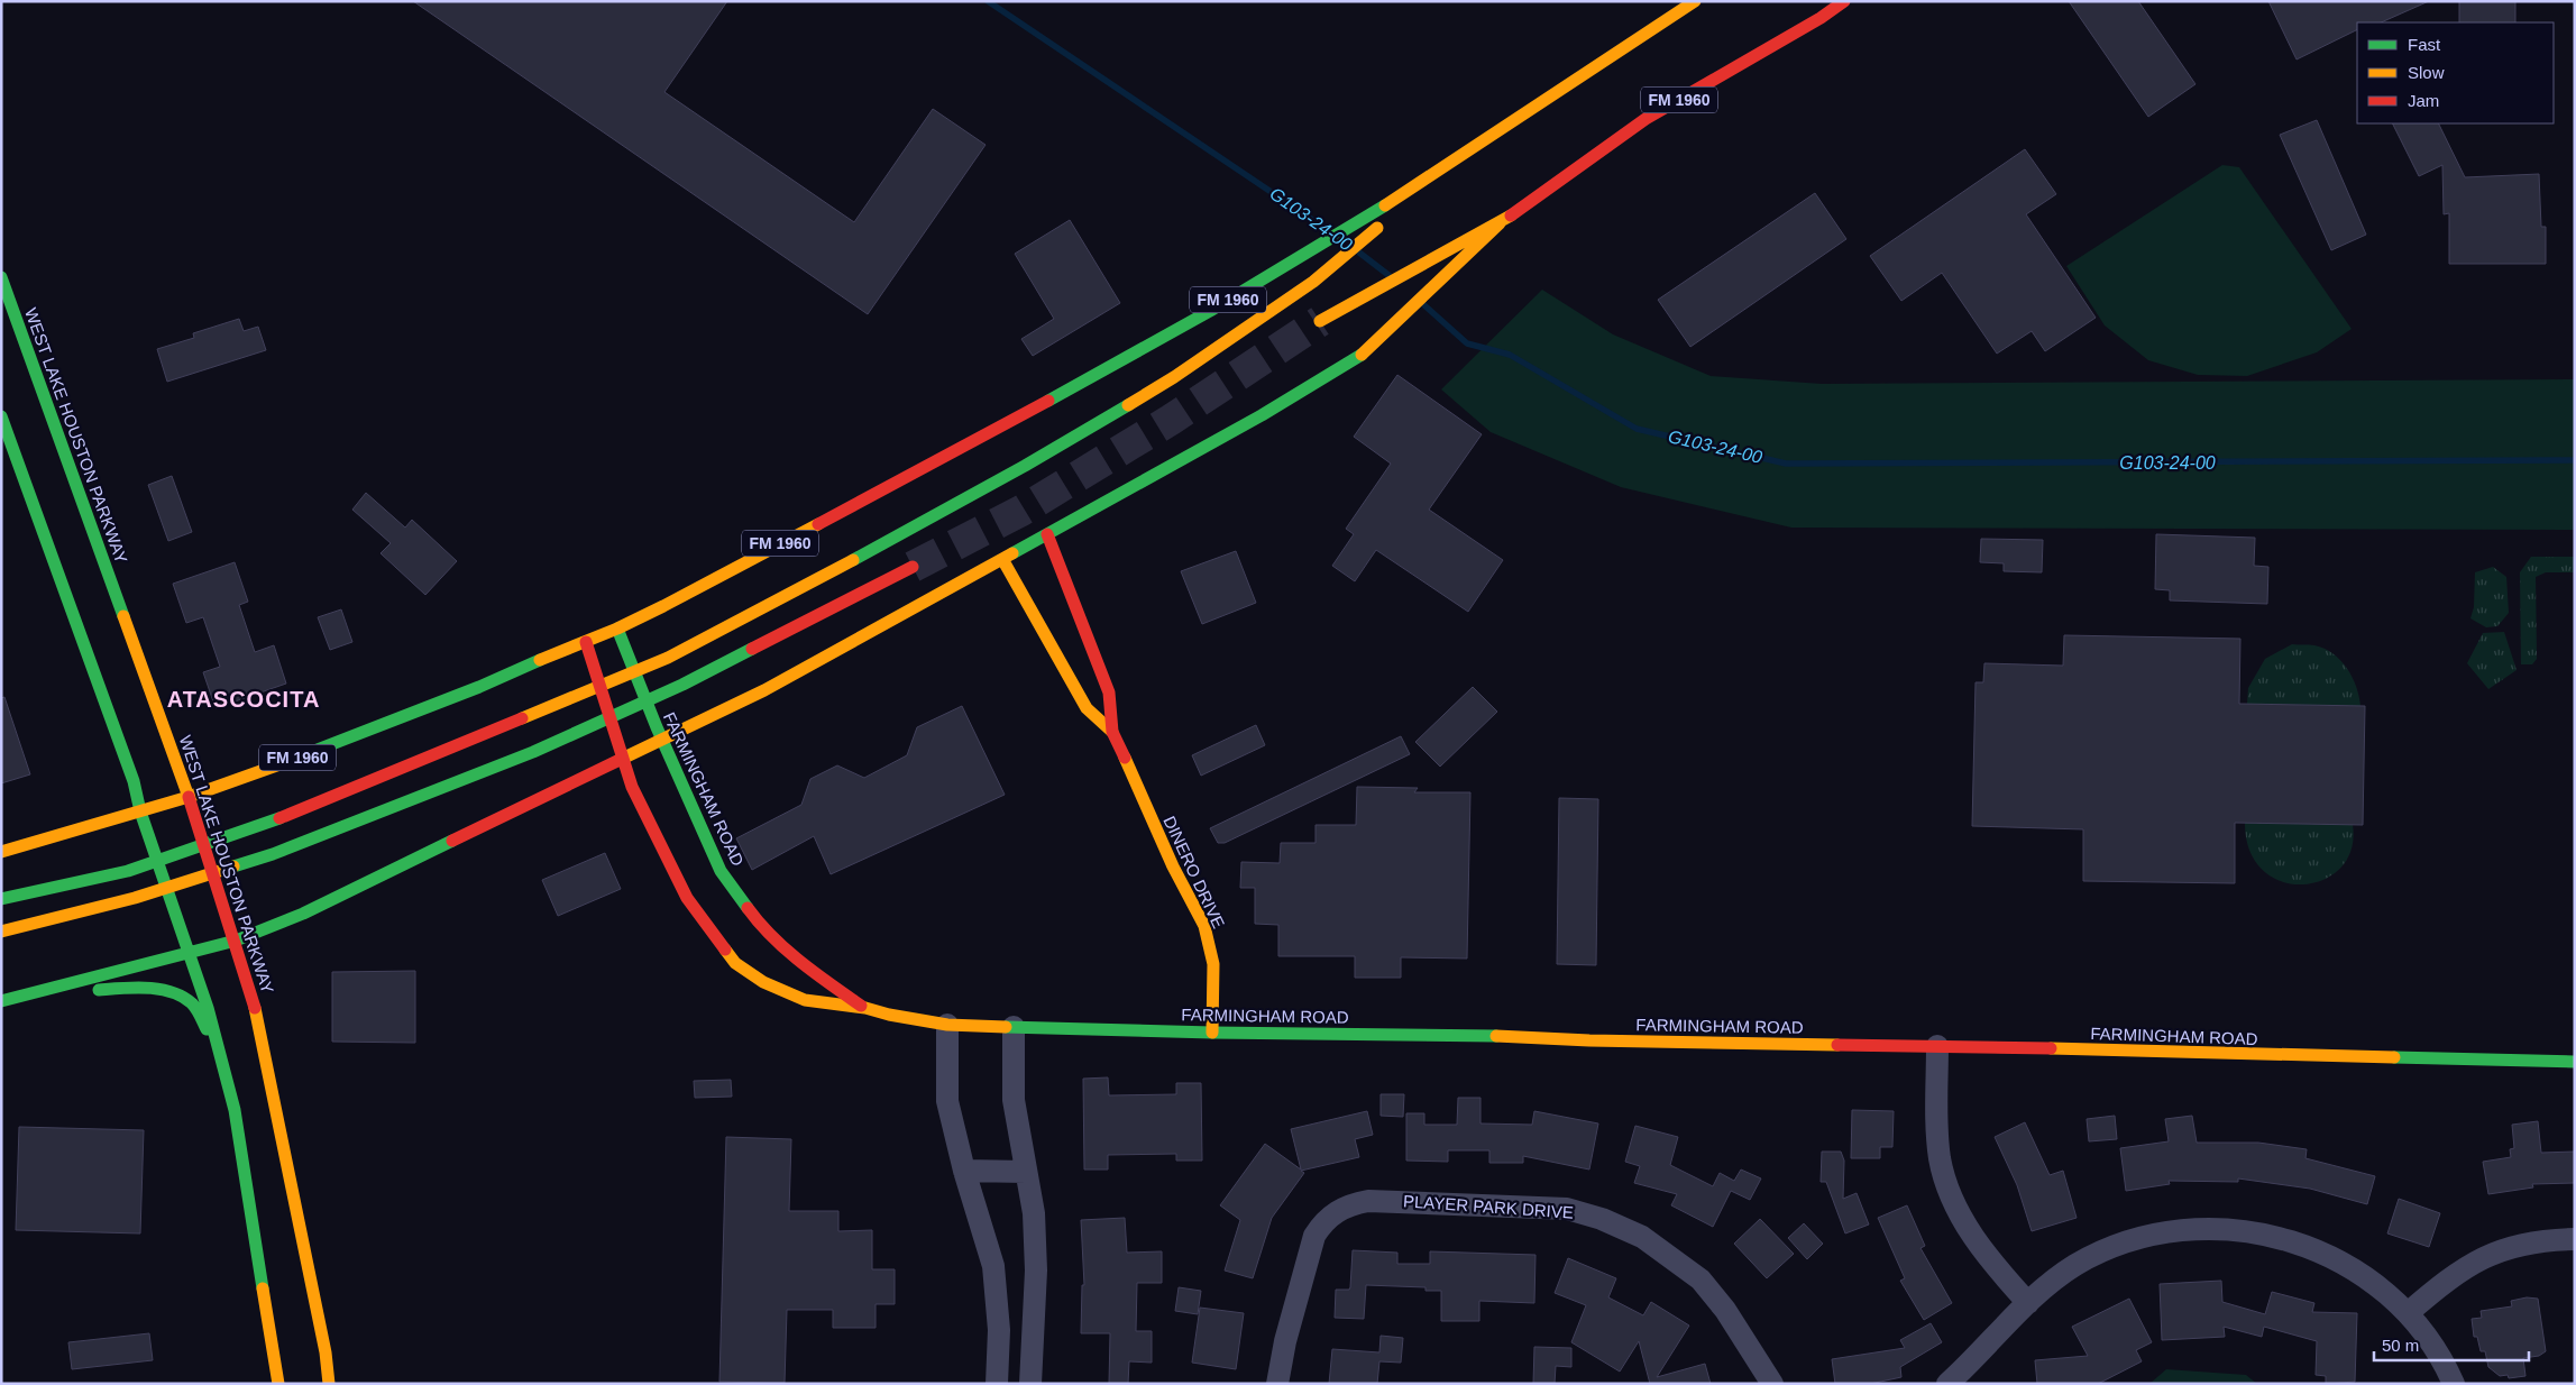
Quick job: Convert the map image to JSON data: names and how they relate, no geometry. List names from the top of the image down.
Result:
{
  "streets": {
    "main road": [
      "FM 1960",
      "WEST LAKE HOUSTON PARKWAY",
      "FARMINGHAM ROAD",
      "DINERO DRIVE"
    ],
    "street": ["PLAYER PARK DRIVE"]
  },
  "crossings": [
    ["FM 1960", "WEST LAKE HOUSTON PARKWAY"],
    ["FM 1960", "FARMINGHAM ROAD"],
    ["FM 1960", "DINERO DRIVE"],
    ["FARMINGHAM ROAD", "DINERO DRIVE"]
  ],
  "districts": ["ATASCOCITA"],
  "water": ["G103-24-00"],
  "legend": ["Fast", "Slow", "Jam"],
  "scale_bar": "50 m"
}
